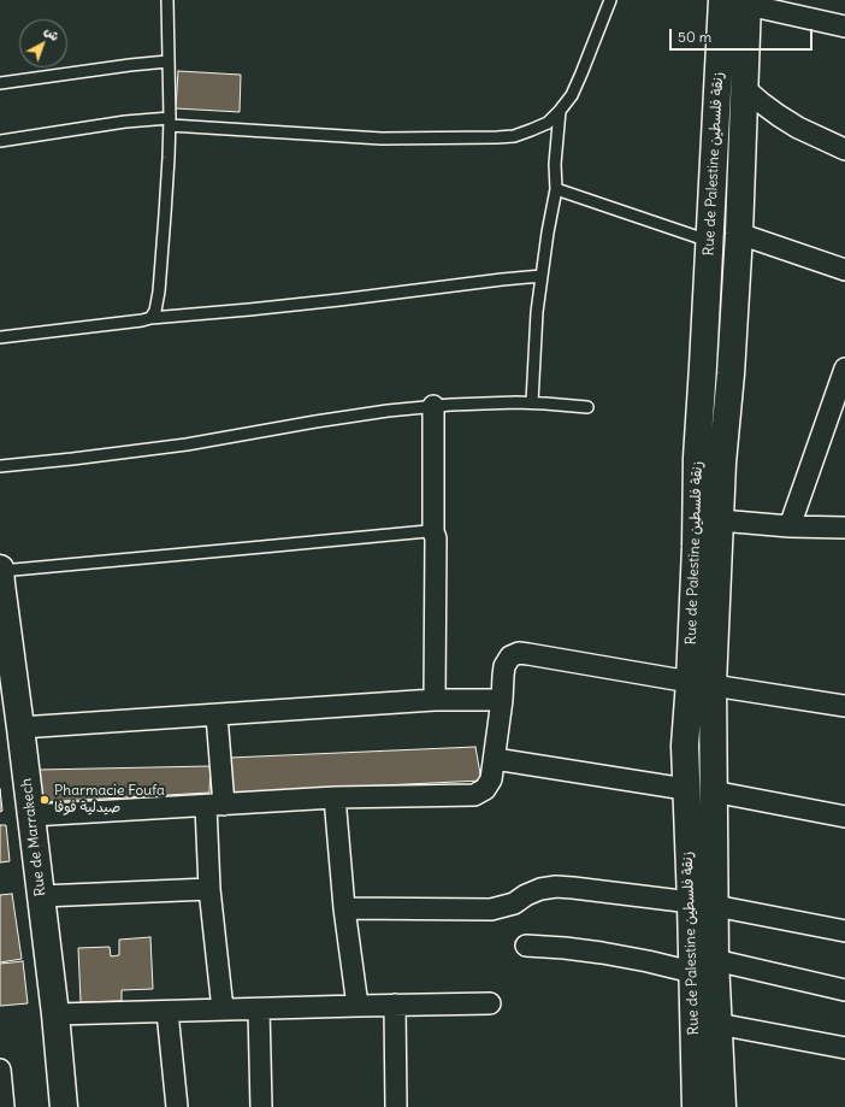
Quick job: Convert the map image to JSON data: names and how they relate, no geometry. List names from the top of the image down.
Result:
{
  "streets": {
    "main road": ["Rue de Palestine زنقة فلسطين", "Rue de Marrakech"]
  },
  "places": ["Pharmacie Foufa صيدلية فوفا"],
  "scale_bar": "50 m",
  "north": "top right"
}
